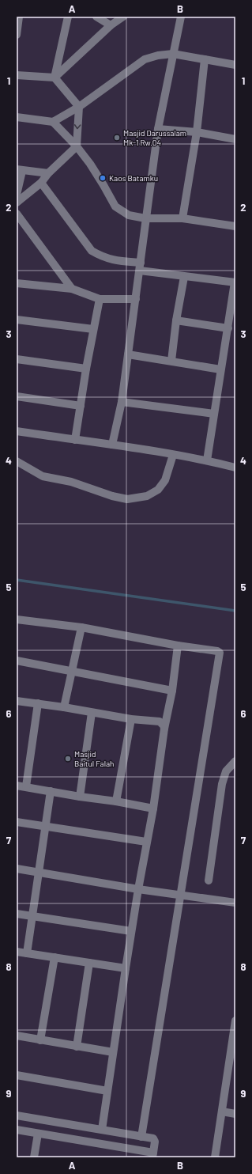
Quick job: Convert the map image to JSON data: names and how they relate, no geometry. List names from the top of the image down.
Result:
{
  "places": ["Masjid Darussalam Mk-1 Rw.04", "Kaos Batamku", "Masjid Baitul Falah"],
  "grid": {
    "columns": ["A", "B"],
    "rows": [
      "1",
      "2",
      "3",
      "4",
      "5",
      "6",
      "7",
      "8",
      "9"
    ]
  }
}
